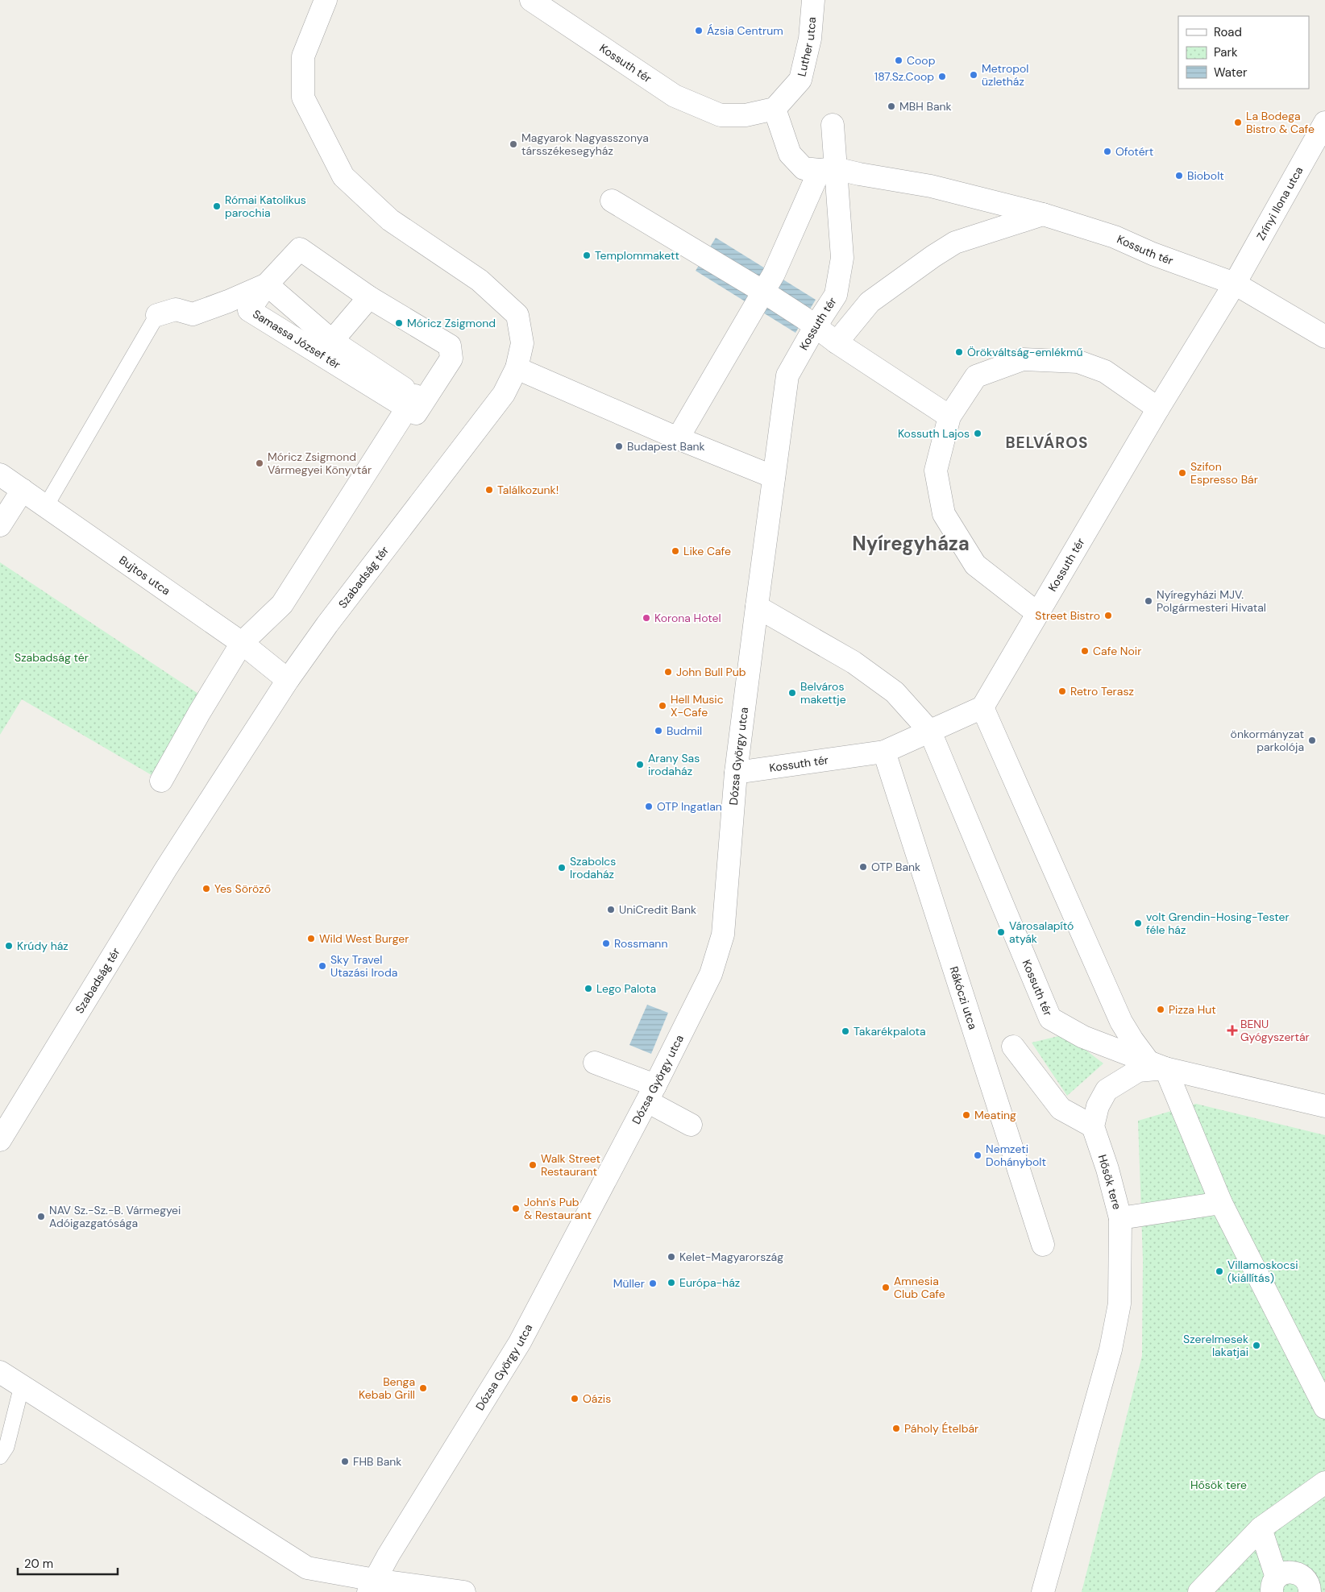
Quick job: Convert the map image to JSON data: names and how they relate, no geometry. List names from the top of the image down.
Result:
{
  "streets": {
    "street": [
      "Luther utca",
      "Kossuth tér",
      "Zrínyi Ilona utca",
      "Samassa József tér",
      "Bujtos utca",
      "Szabadság tér",
      "Dózsa György utca",
      "Rákóczi utca",
      "Hősök tere"
    ]
  },
  "crossings": [
    ["Luther utca", "Kossuth tér"],
    ["Kossuth tér", "Zrínyi Ilona utca"],
    ["Kossuth tér", "Dózsa György utca"],
    ["Kossuth tér", "Rákóczi utca"],
    ["Bujtos utca", "Szabadság tér"]
  ],
  "districts": ["BELVÁROS", "Nyíregyháza"],
  "parks": ["Szabadság tér", "Hősök tere"],
  "places": {
    "other": [
      "Ázsia Centrum",
      "Coop",
      "Metropol üzletház",
      "187.Sz.Coop",
      "MBH Bank",
      "La Bodega Bistro & Cafe",
      "Magyarok Nagyasszonya társszékesegyház",
      "Ofotért",
      "Biobolt",
      "Római Katolikus parochia",
      "Templommakett",
      "Móricz Zsigmond",
      "Örökváltság-emlékmű",
      "Kossuth Lajos",
      "Budapest Bank",
      "Móricz Zsigmond Vármegyei Könyvtár",
      "Szifon Espresso Bár",
      "Találkozunk!",
      "Like Cafe",
      "Nyíregyházi MJV. Polgármesteri Hivatal",
      "Street Bistro",
      "Korona Hotel",
      "Cafe Noir",
      "John Bull Pub",
      "Retro Terasz",
      "Belváros makettje",
      "Hell Music X-Cafe",
      "Budmil",
      "önkormányzat parkolója",
      "Arany Sas irodaház",
      "OTP Ingatlan",
      "OTP Bank",
      "Szabolcs Irodaház",
      "Yes Söröző",
      "UniCredit Bank",
      "volt Grendin-Hosing-Tester féle ház",
      "Városalapító atyák",
      "Wild West Burger",
      "Rossmann",
      "Krúdy ház",
      "Sky Travel Utazási Iroda",
      "Lego Palota",
      "Pizza Hut",
      "Takarékpalota",
      "Meating",
      "Nemzeti Dohánybolt",
      "Walk Street Restaurant",
      "John's Pub & Restaurant",
      "NAV Sz.-Sz.-B. Vármegyei Adóigazgatósága",
      "Kelet-Magyarország",
      "Villamoskocsi (kiállítás)",
      "Európa-ház",
      "Müller",
      "Amnesia Club Cafe",
      "Szerelmesek lakatjai",
      "Benga Kebab Grill",
      "Oázis",
      "Páholy Ételbár",
      "FHB Bank"
    ],
    "health": ["BENU Gyógyszertár"]
  },
  "legend": ["Road", "Park", "Water"],
  "scale_bar": "20 m"
}
